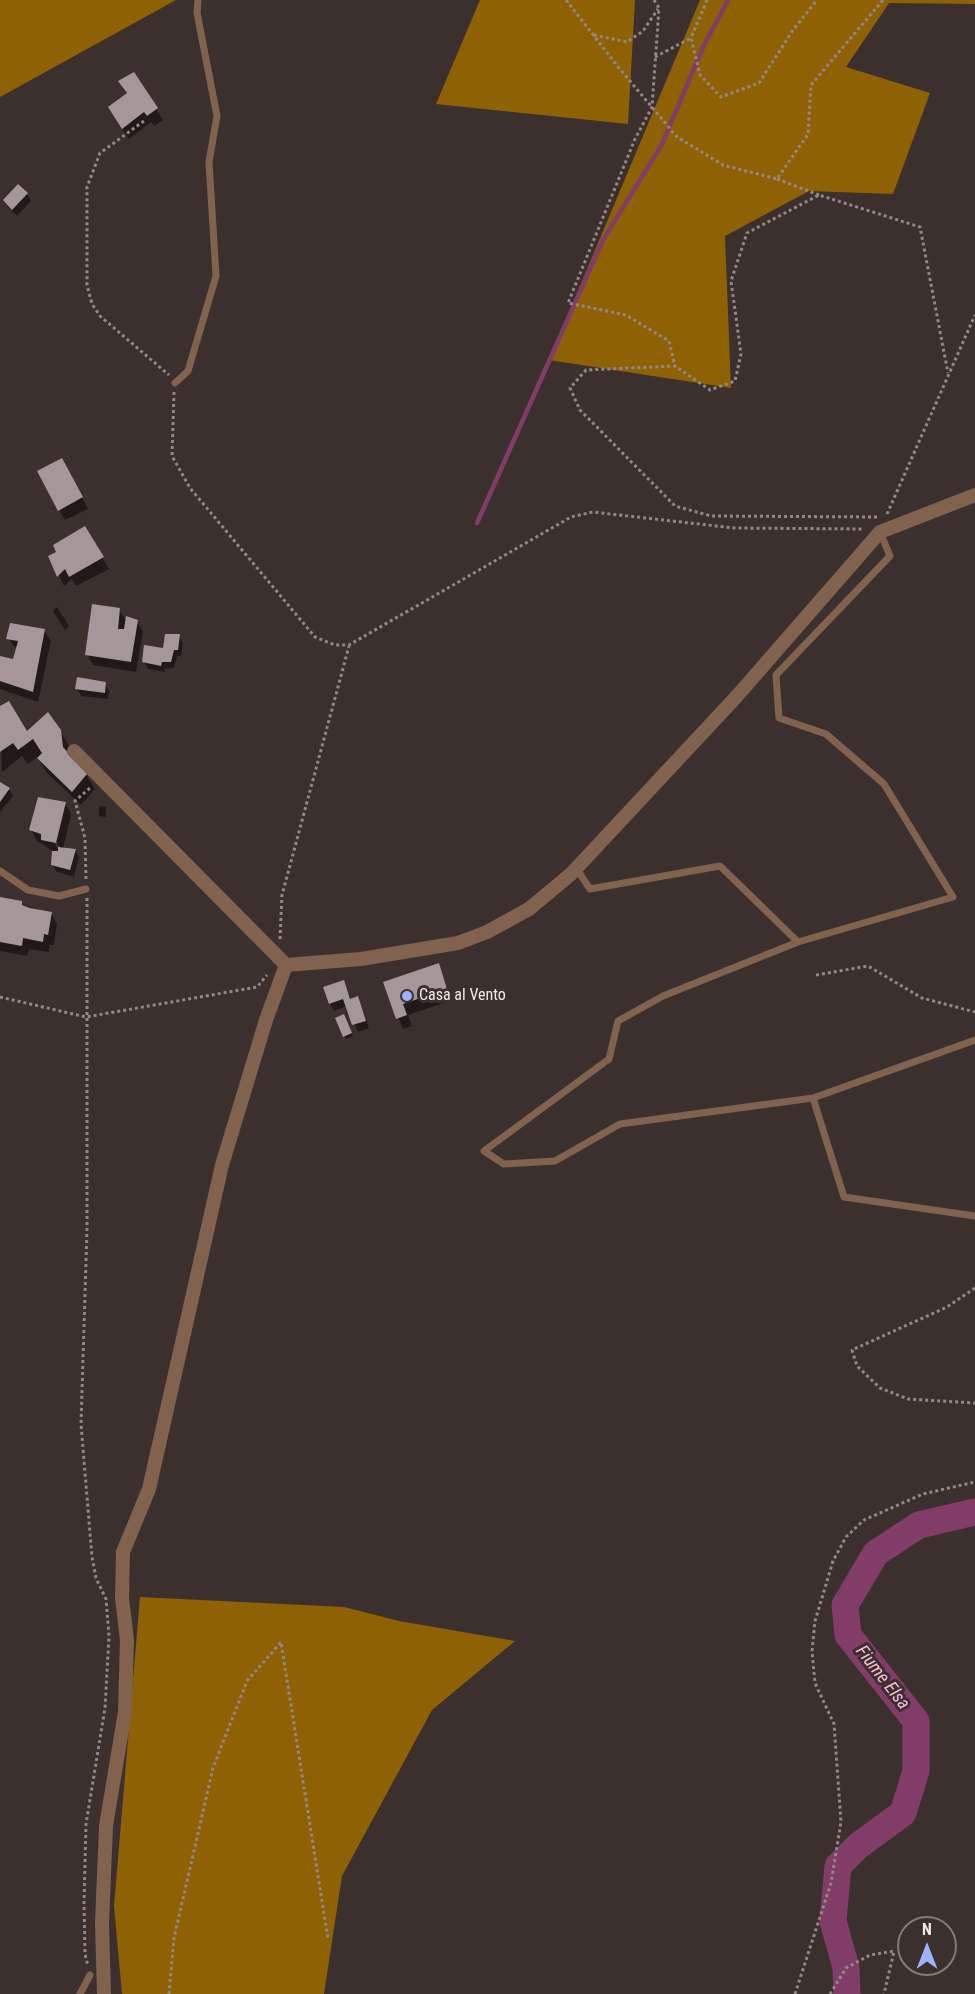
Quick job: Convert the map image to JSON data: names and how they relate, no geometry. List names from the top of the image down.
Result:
{
  "water": ["Fiume Elsa"],
  "places": ["Casa al Vento"],
  "north": "top"
}
